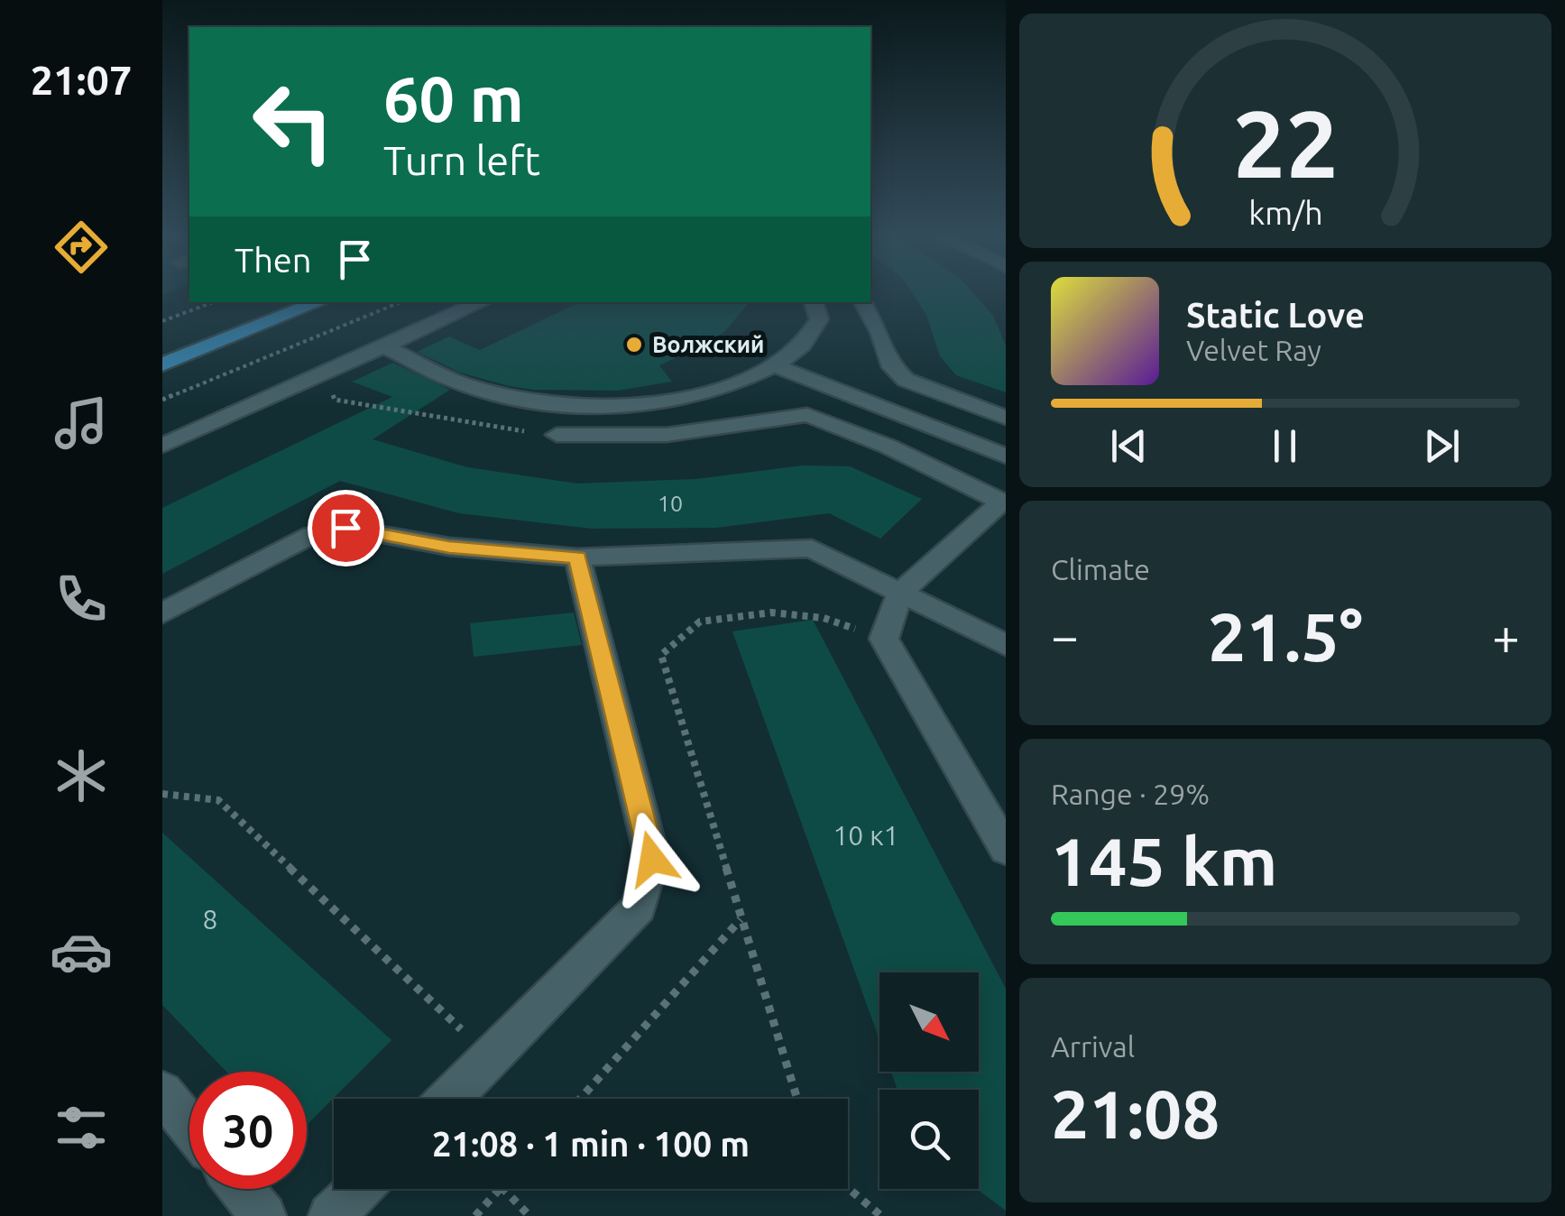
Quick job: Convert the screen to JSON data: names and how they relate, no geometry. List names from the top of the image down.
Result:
{
  "places": ["Волжский"],
  "house_numbers": ["10", "10 к1", "8"],
  "north": "bottom right",
  "page": {
    "tabs": "21:07",
    "turn": ["60 m", "Turn left"],
    "then": "Then",
    "song": ["Static Love", "Velvet Ray"],
    "tile": [
      "Climate",
      ["Range · 29%", "145 km"],
      ["Arrival", "21:08"]
    ],
    "heat": ["−", "21.5°", "+"],
    "limit": "30",
    "trip": "21:08 · 1 min · 100 m",
    "gauge": ["22", "km/h"]
  }
}
